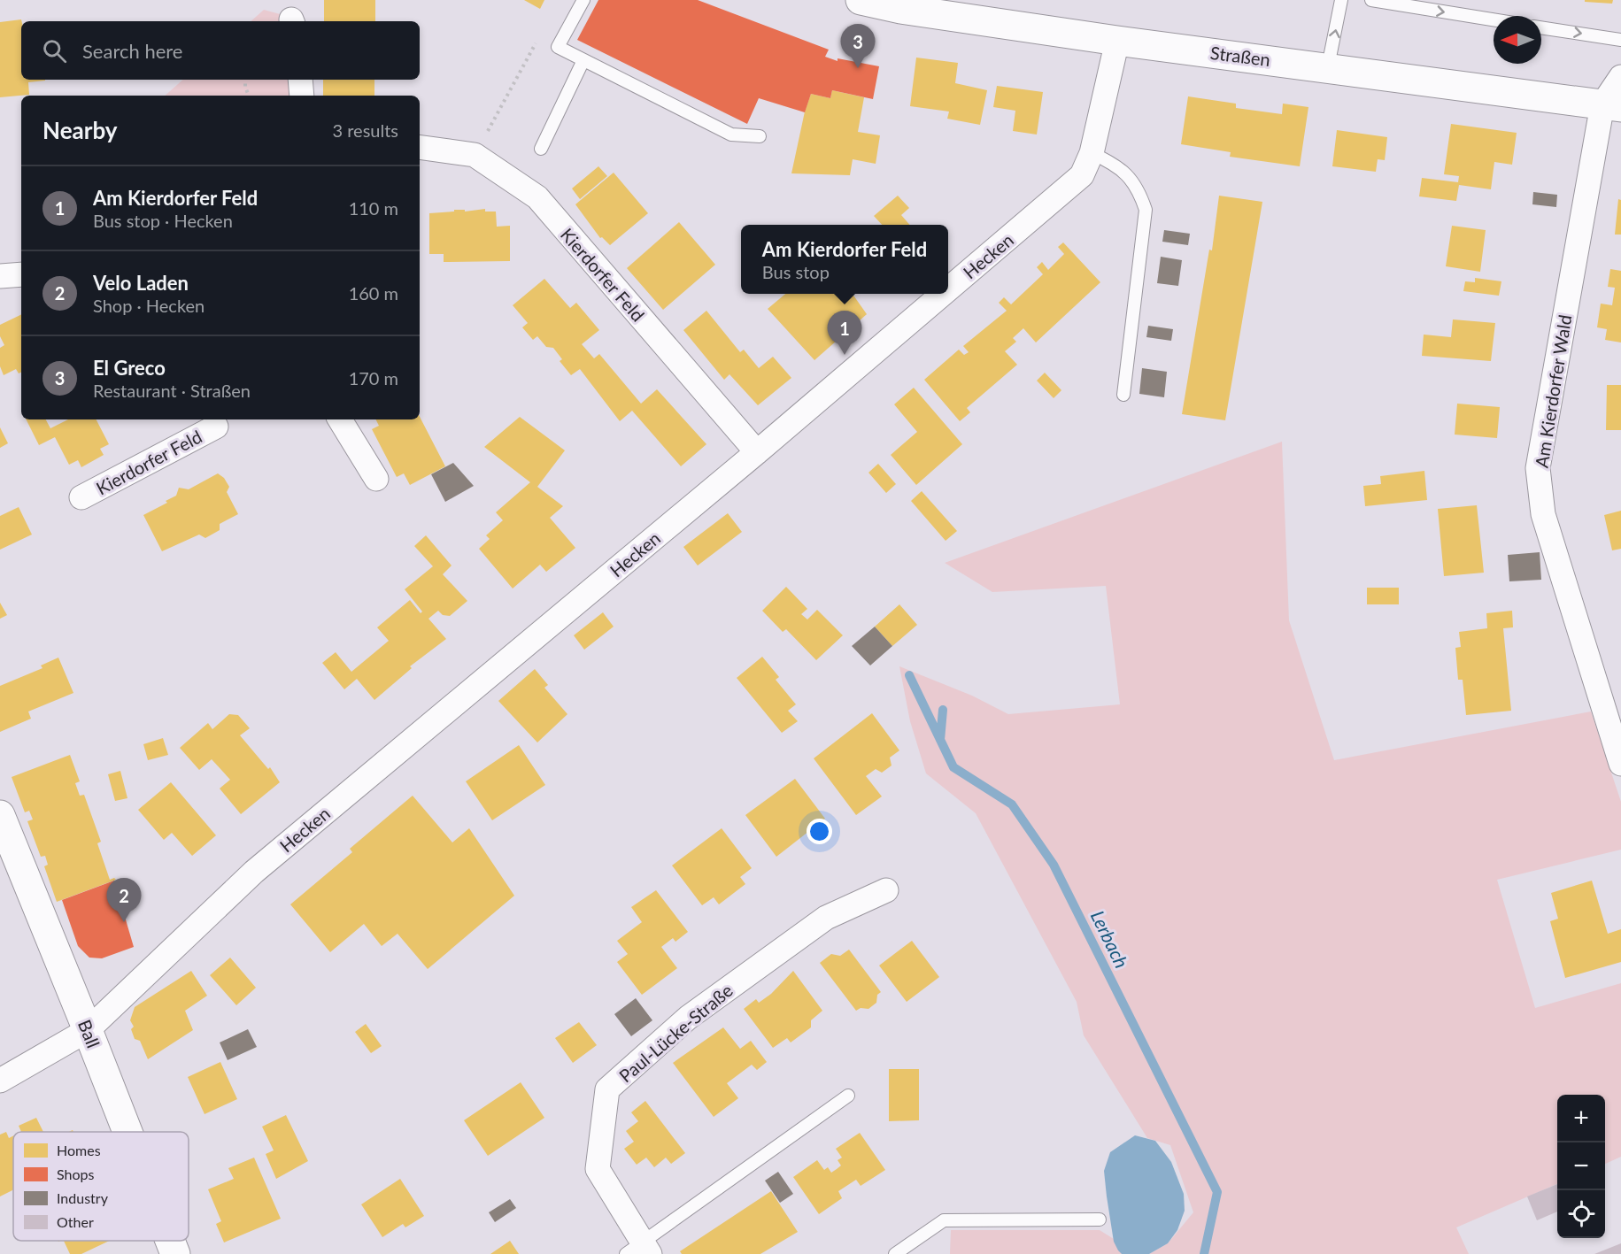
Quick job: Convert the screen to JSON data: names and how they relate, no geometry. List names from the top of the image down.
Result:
{
  "streets": {
    "main road": ["Straßen", "Ball"],
    "street": [
      "Hecken",
      "Kierdorfer Feld",
      "Am Kierdorfer Wald",
      "Paul-Lücke-Straße"
    ]
  },
  "crossings": [
    ["Straßen", "Hecken"],
    ["Straßen", "Am Kierdorfer Wald"],
    ["Hecken", "Kierdorfer Feld"],
    ["Hecken", "Ball"]
  ],
  "water": ["Lerbach"],
  "legend": [
    "Homes",
    "Shops",
    "Industry",
    "Other"
  ],
  "north": "left",
  "page": {
    "search": "Search here",
    "pins": ["3", "1", "2"],
    "heading": ["Nearby", "3 results"],
    "list": [
      {
        "mark": "1",
        "name": "Am Kierdorfer Feld",
        "note": "Bus stop · Hecken",
        "value": "110 m"
      },
      {
        "mark": "2",
        "name": "Velo Laden",
        "note": "Shop · Hecken",
        "value": "160 m"
      },
      {
        "mark": "3",
        "name": "El Greco",
        "note": "Restaurant · Straßen",
        "value": "170 m"
      }
    ],
    "popup": ["Am Kierdorfer Feld", "Bus stop"],
    "map_buttons": ["+", "−"]
  }
}
